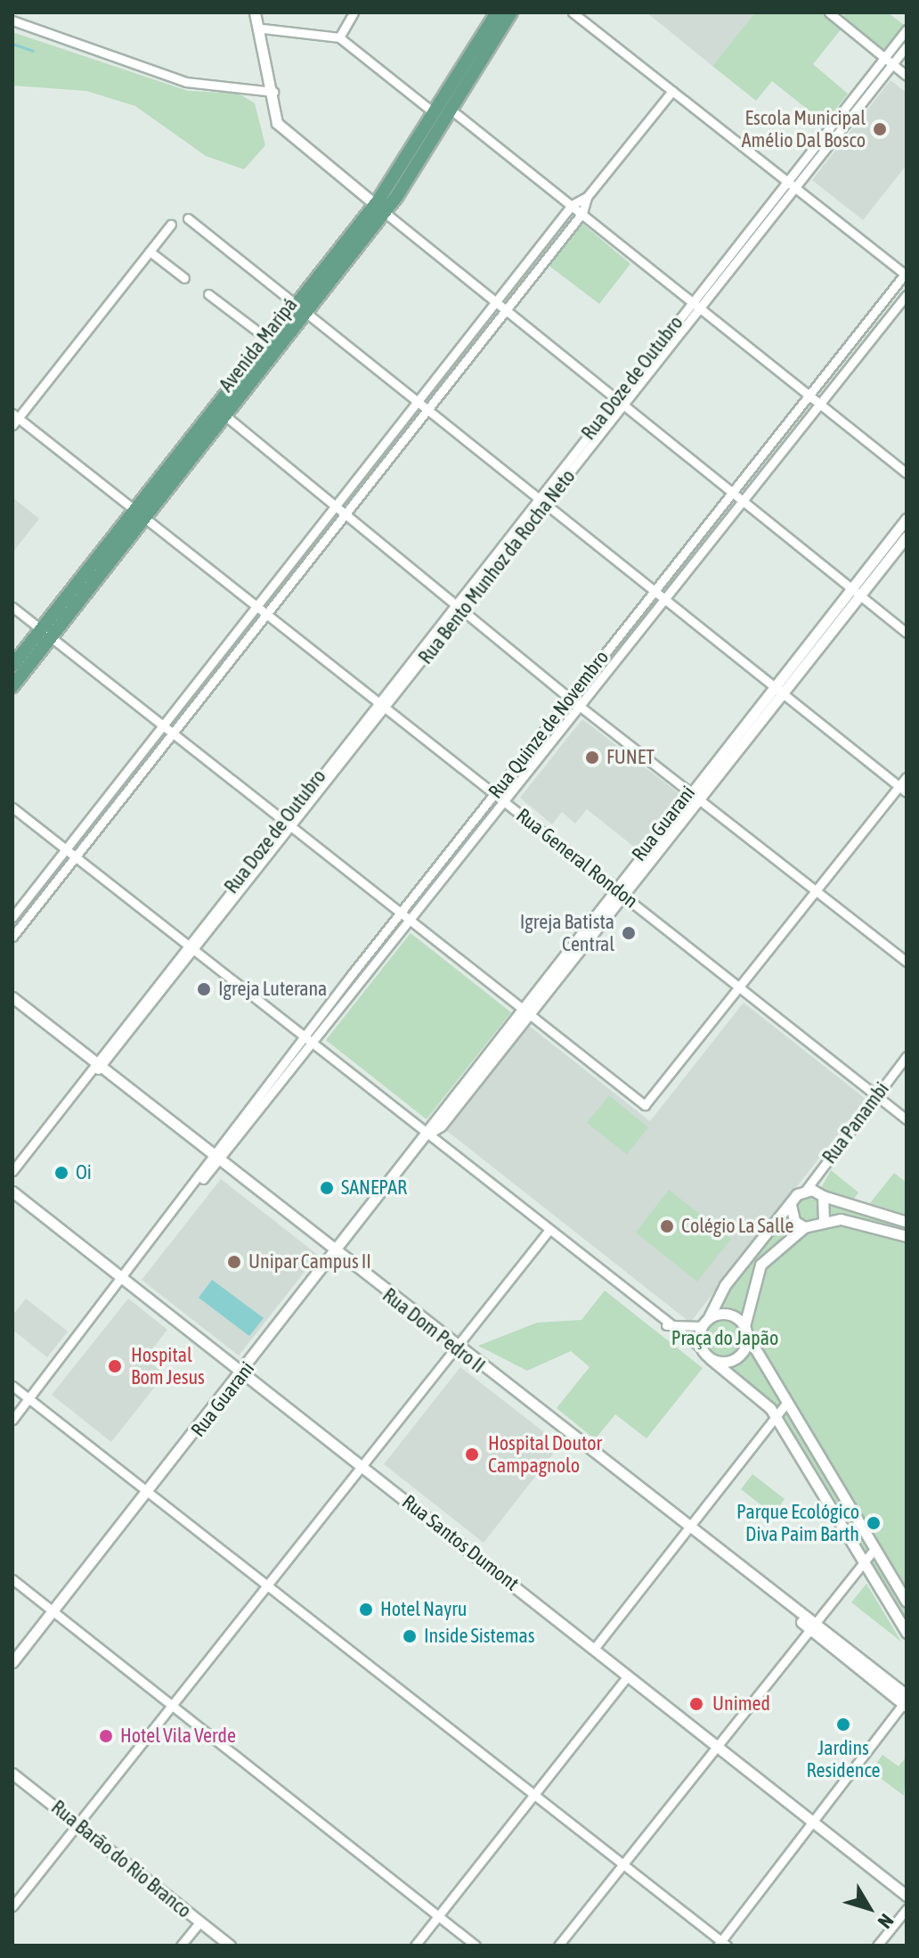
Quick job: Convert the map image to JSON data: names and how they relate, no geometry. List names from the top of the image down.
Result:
{
  "streets": {
    "main road": ["Avenida Maripá"],
    "street": [
      "Rua Doze de Outubro",
      "Rua Bento Munhoz da Rocha Neto",
      "Rua Quinze de Novembro",
      "Rua Guarani",
      "Rua General Rondon",
      "Rua Panambi",
      "Rua Dom Pedro II",
      "Rua Santos Dumont",
      "Rua Barão do Rio Branco"
    ]
  },
  "crossings": [
    ["Avenida Maripá", "Rua General Rondon"],
    ["Rua Doze de Outubro", "Rua Bento Munhoz da Rocha Neto"],
    ["Rua Doze de Outubro", "Rua General Rondon"],
    ["Rua Doze de Outubro", "Rua Dom Pedro II"],
    ["Rua Bento Munhoz da Rocha Neto", "Rua General Rondon"],
    ["Rua Bento Munhoz da Rocha Neto", "Rua Dom Pedro II"],
    ["Rua Quinze de Novembro", "Rua General Rondon"],
    ["Rua Quinze de Novembro", "Rua Dom Pedro II"],
    ["Rua Quinze de Novembro", "Rua Santos Dumont"],
    ["Rua Guarani", "Rua General Rondon"],
    ["Rua Guarani", "Rua Dom Pedro II"],
    ["Rua Guarani", "Rua Santos Dumont"],
    ["Rua General Rondon", "Rua Panambi"]
  ],
  "parks": ["Praça do Japão"],
  "places": [
    "Escola Municipal Amélio Dal Bosco",
    "FUNET",
    "Igreja Batista Central",
    "Igreja Luterana",
    "Oi",
    "SANEPAR",
    "Colégio La Salle",
    "Unipar Campus II",
    "Hospital Bom Jesus",
    "Hospital Doutor Campagnolo",
    "Parque Ecológico Diva Paim Barth",
    "Hotel Nayru",
    "Inside Sistemas",
    "Unimed",
    "Jardins Residence",
    "Hotel Vila Verde"
  ],
  "north": "bottom right"
}
